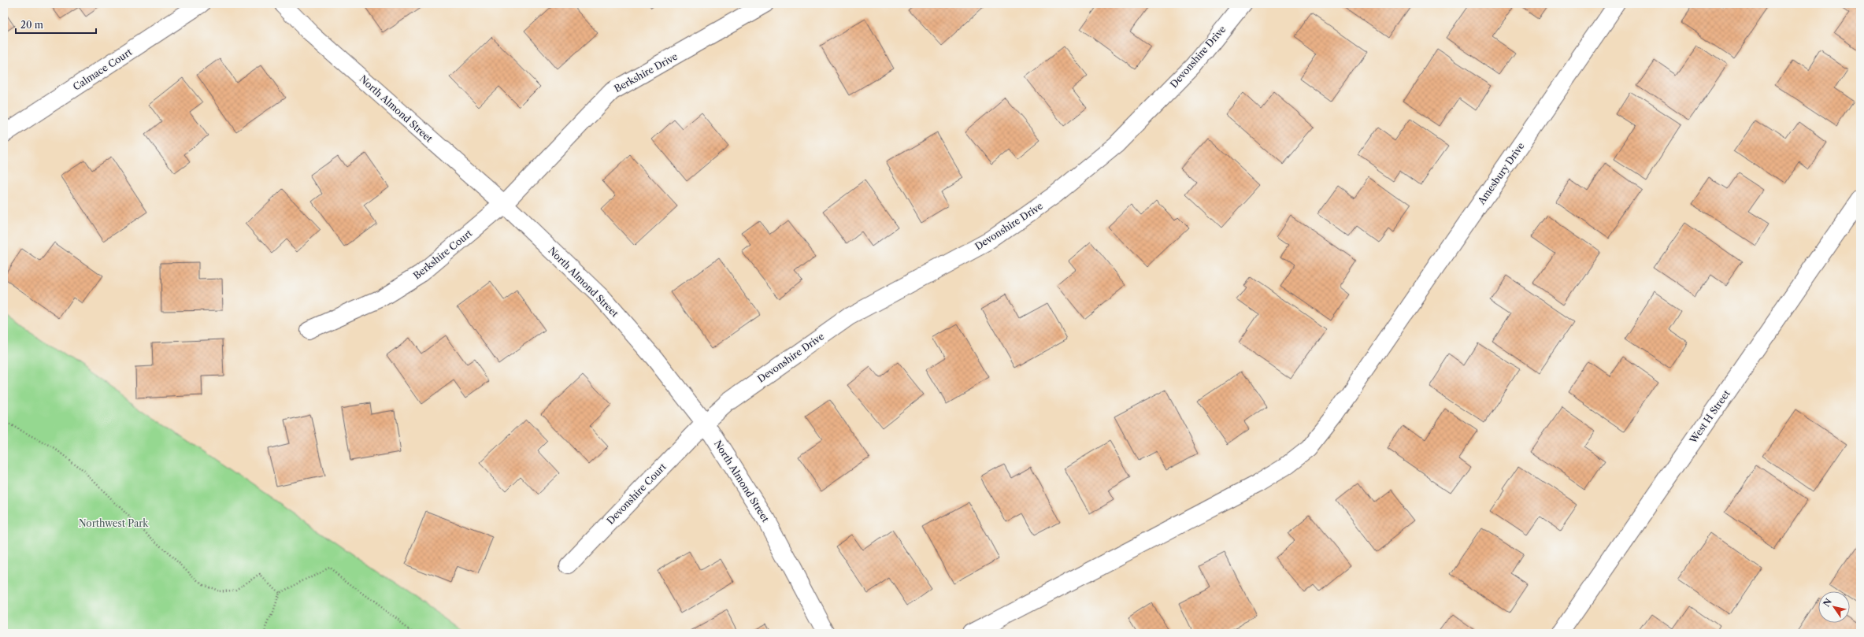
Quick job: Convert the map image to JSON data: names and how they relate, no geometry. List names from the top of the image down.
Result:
{
  "streets": {
    "street": [
      "Devonshire Drive",
      "Calmace Court",
      "Berkshire Drive",
      "North Almond Street",
      "Amesbury Drive",
      "Berkshire Court",
      "West H Street",
      "Devonshire Court"
    ]
  },
  "crossings": [
    ["Devonshire Drive", "North Almond Street"],
    ["Devonshire Drive", "Devonshire Court"],
    ["Berkshire Drive", "North Almond Street"],
    ["Berkshire Drive", "Berkshire Court"],
    ["North Almond Street", "Berkshire Court"],
    ["North Almond Street", "Devonshire Court"]
  ],
  "parks": ["Northwest Park"],
  "scale_bar": "20 m",
  "north": "top left"
}
